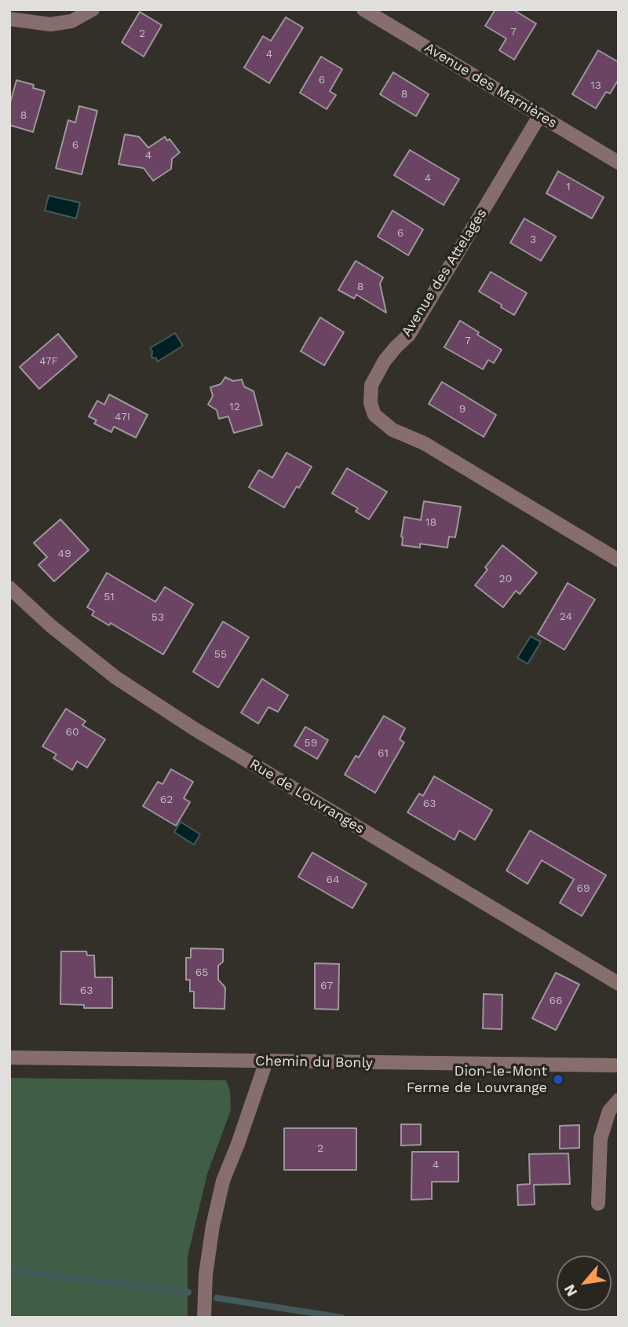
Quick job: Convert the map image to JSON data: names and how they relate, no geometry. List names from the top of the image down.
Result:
{
  "streets": {
    "street": [
      "Avenue des Marnières",
      "Avenue des Attelages",
      "Rue de Louvranges",
      "Chemin du Bonly"
    ]
  },
  "crossings": [
    ["Avenue des Marnières", "Avenue des Attelages"]
  ],
  "places": ["Dion-le-Mont Ferme de Louvrange"],
  "house_numbers": [
    "7",
    "2",
    "4",
    "6",
    "13",
    "8",
    "8",
    "6",
    "4",
    "4",
    "1",
    "6",
    "3",
    "8",
    "7",
    "47F",
    "12",
    "9",
    "47I",
    "18",
    "49",
    "20",
    "51",
    "24",
    "53",
    "55",
    "60",
    "59",
    "61",
    "62",
    "63",
    "64",
    "69",
    "65",
    "67",
    "63",
    "66",
    "2",
    "4"
  ],
  "north": "bottom left"
}
